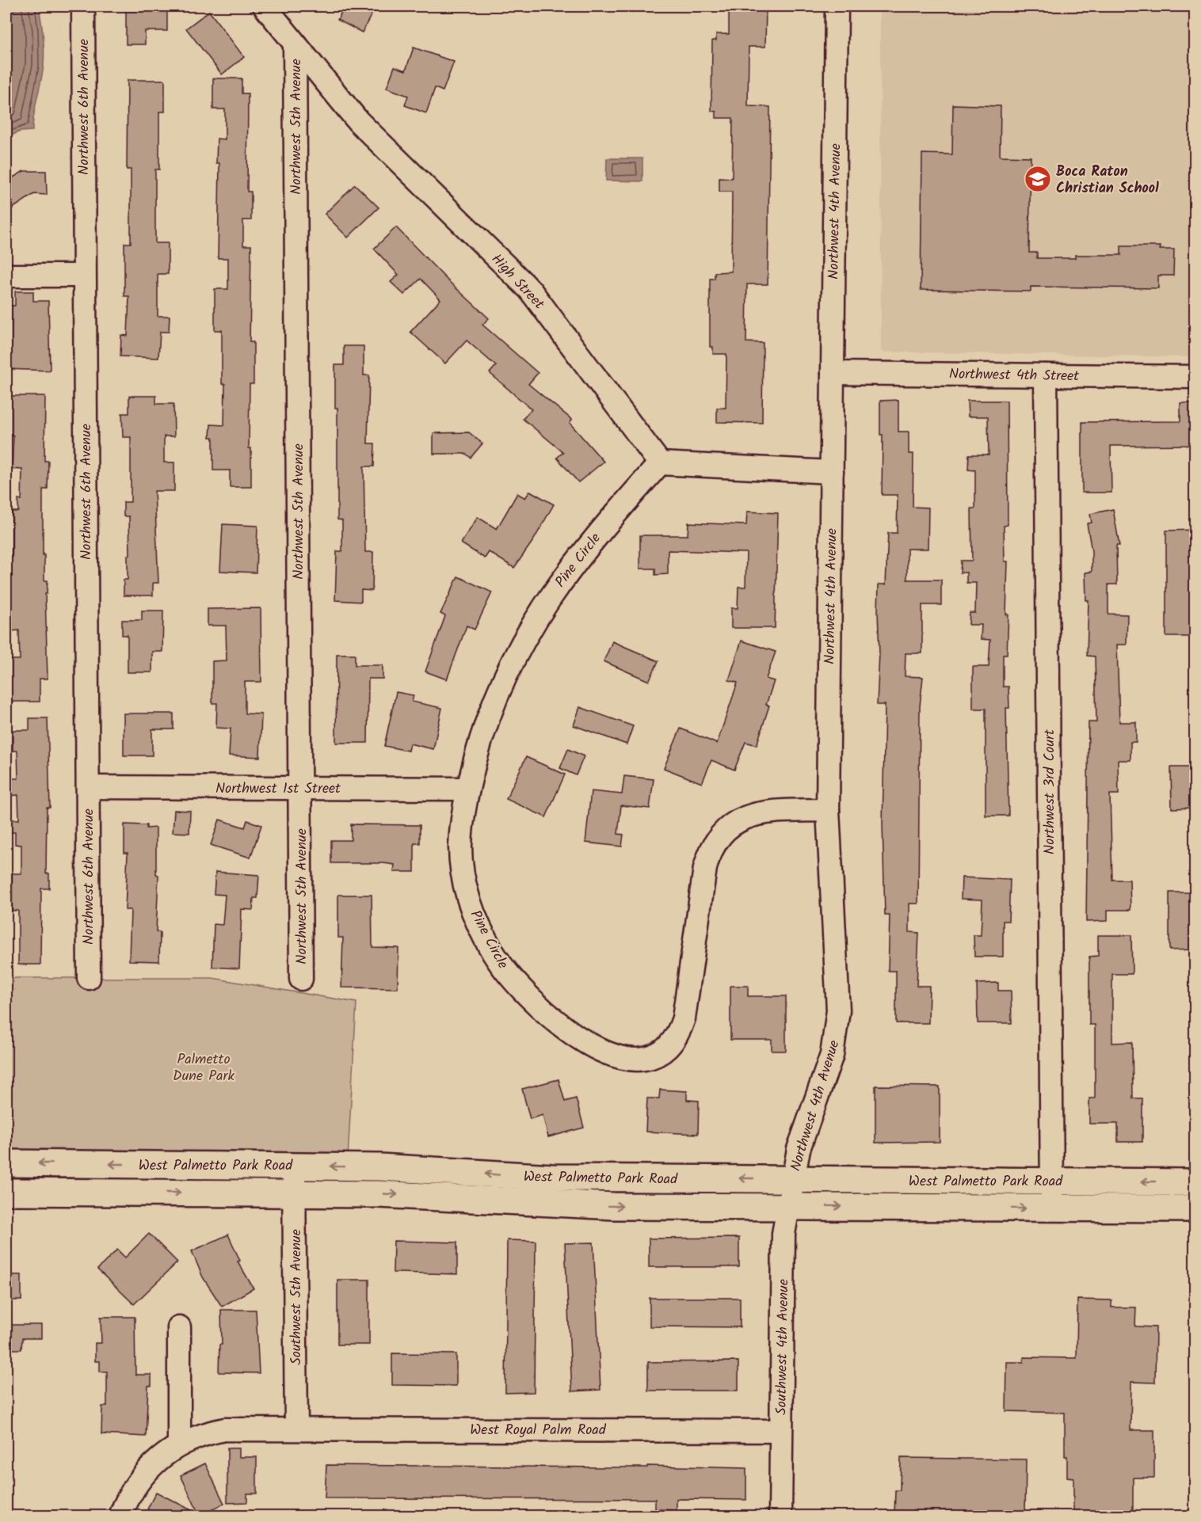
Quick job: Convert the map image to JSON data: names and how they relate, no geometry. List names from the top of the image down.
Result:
{
  "streets": {
    "main road": ["West Palmetto Park Road"],
    "street": [
      "Northwest 6th Avenue",
      "Northwest 5th Avenue",
      "Northwest 4th Avenue",
      "High Street",
      "Northwest 4th Street",
      "Pine Circle",
      "Northwest 1st Street",
      "Northwest 3rd Court",
      "Southwest 5th Avenue",
      "Southwest 4th Avenue",
      "West Royal Palm Road"
    ]
  },
  "crossings": [
    ["Northwest 6th Avenue", "Northwest 1st Street"],
    ["Northwest 5th Avenue", "High Street"],
    ["Northwest 5th Avenue", "Northwest 1st Street"],
    ["Northwest 4th Avenue", "Northwest 4th Street"],
    ["Northwest 4th Avenue", "Pine Circle"],
    ["Northwest 4th Avenue", "West Palmetto Park Road"],
    ["Northwest 4th Avenue", "Southwest 4th Avenue"],
    ["High Street", "Pine Circle"],
    ["Northwest 4th Street", "Northwest 3rd Court"],
    ["Pine Circle", "Northwest 1st Street"],
    ["Northwest 3rd Court", "West Palmetto Park Road"],
    ["West Palmetto Park Road", "Southwest 5th Avenue"],
    ["West Palmetto Park Road", "Southwest 4th Avenue"],
    ["Southwest 5th Avenue", "West Royal Palm Road"],
    ["Southwest 4th Avenue", "West Royal Palm Road"]
  ],
  "parks": ["Palmetto Dune Park"],
  "places": {
    "school or university": ["Boca Raton Christian School"]
  }
}
